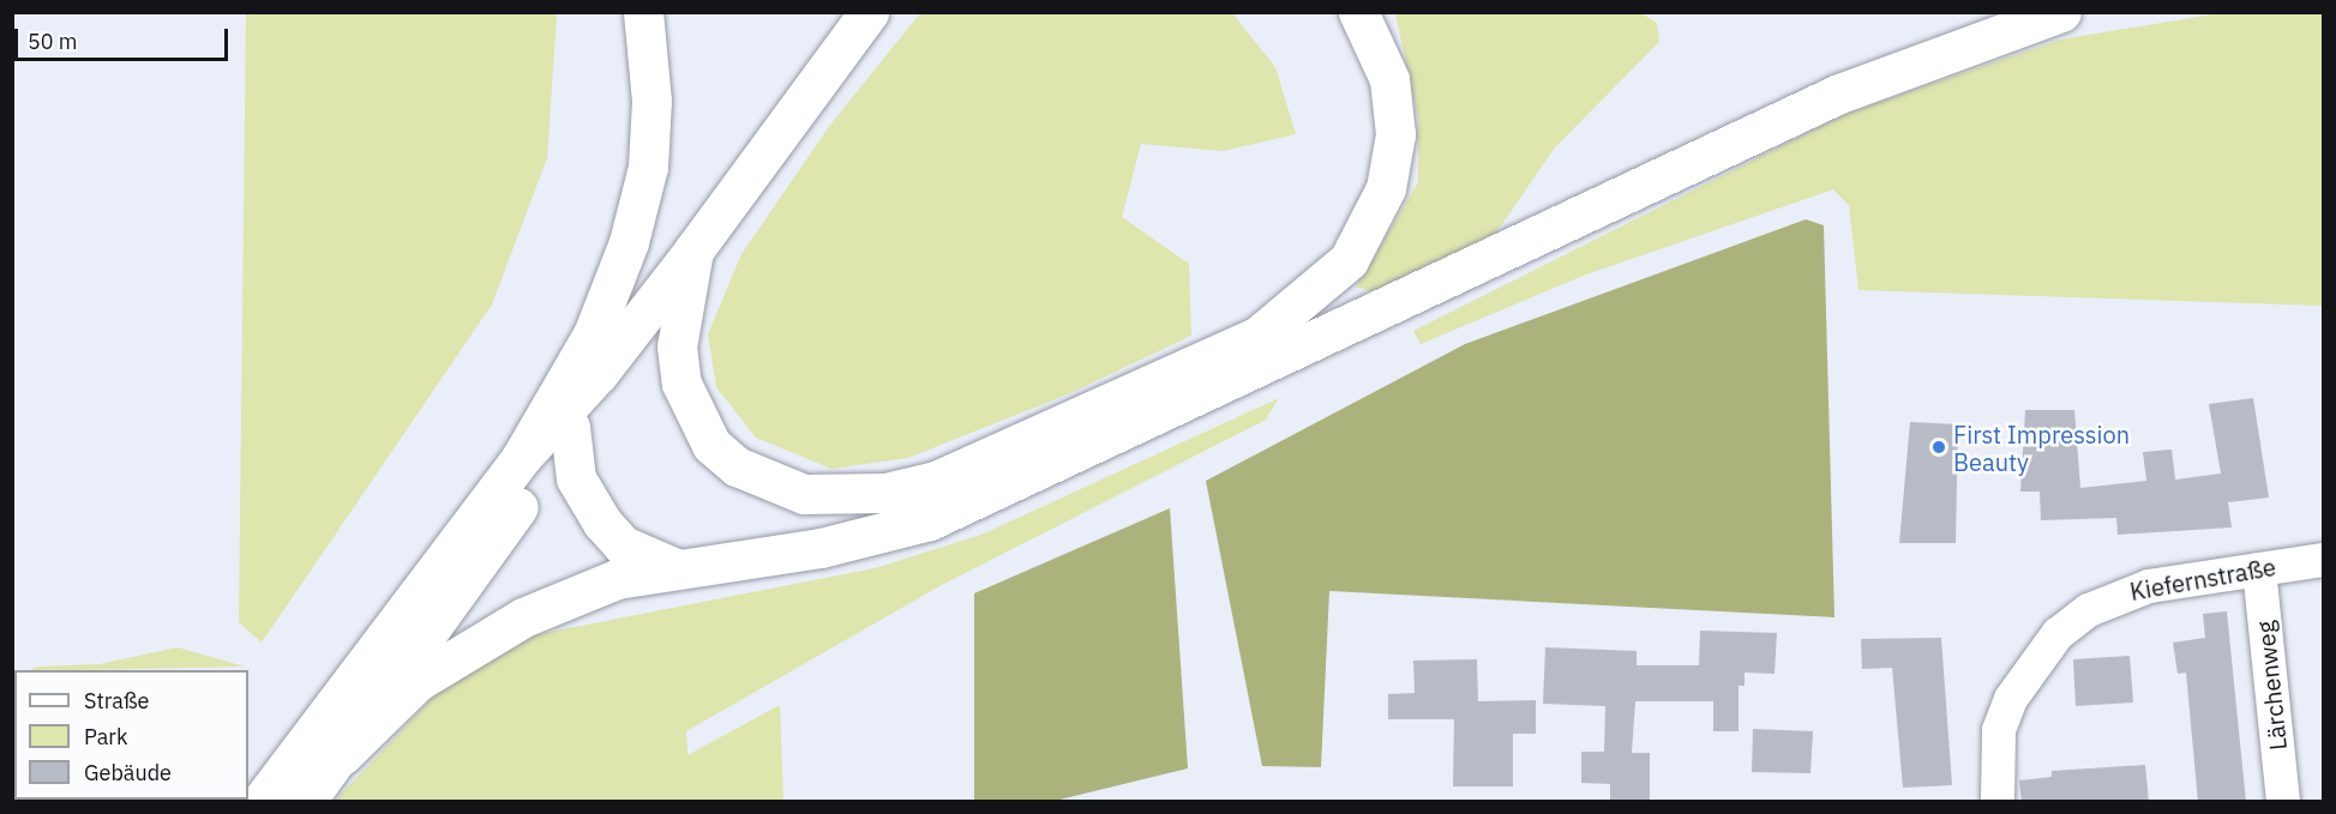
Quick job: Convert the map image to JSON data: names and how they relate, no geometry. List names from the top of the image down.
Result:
{
  "streets": {
    "street": ["Kiefernstraße", "Lärchenweg"]
  },
  "crossings": [
    ["Kiefernstraße", "Lärchenweg"]
  ],
  "places": ["First Impression Beauty"],
  "legend": ["Straße", "Park", "Gebäude"],
  "scale_bar": "50 m"
}
